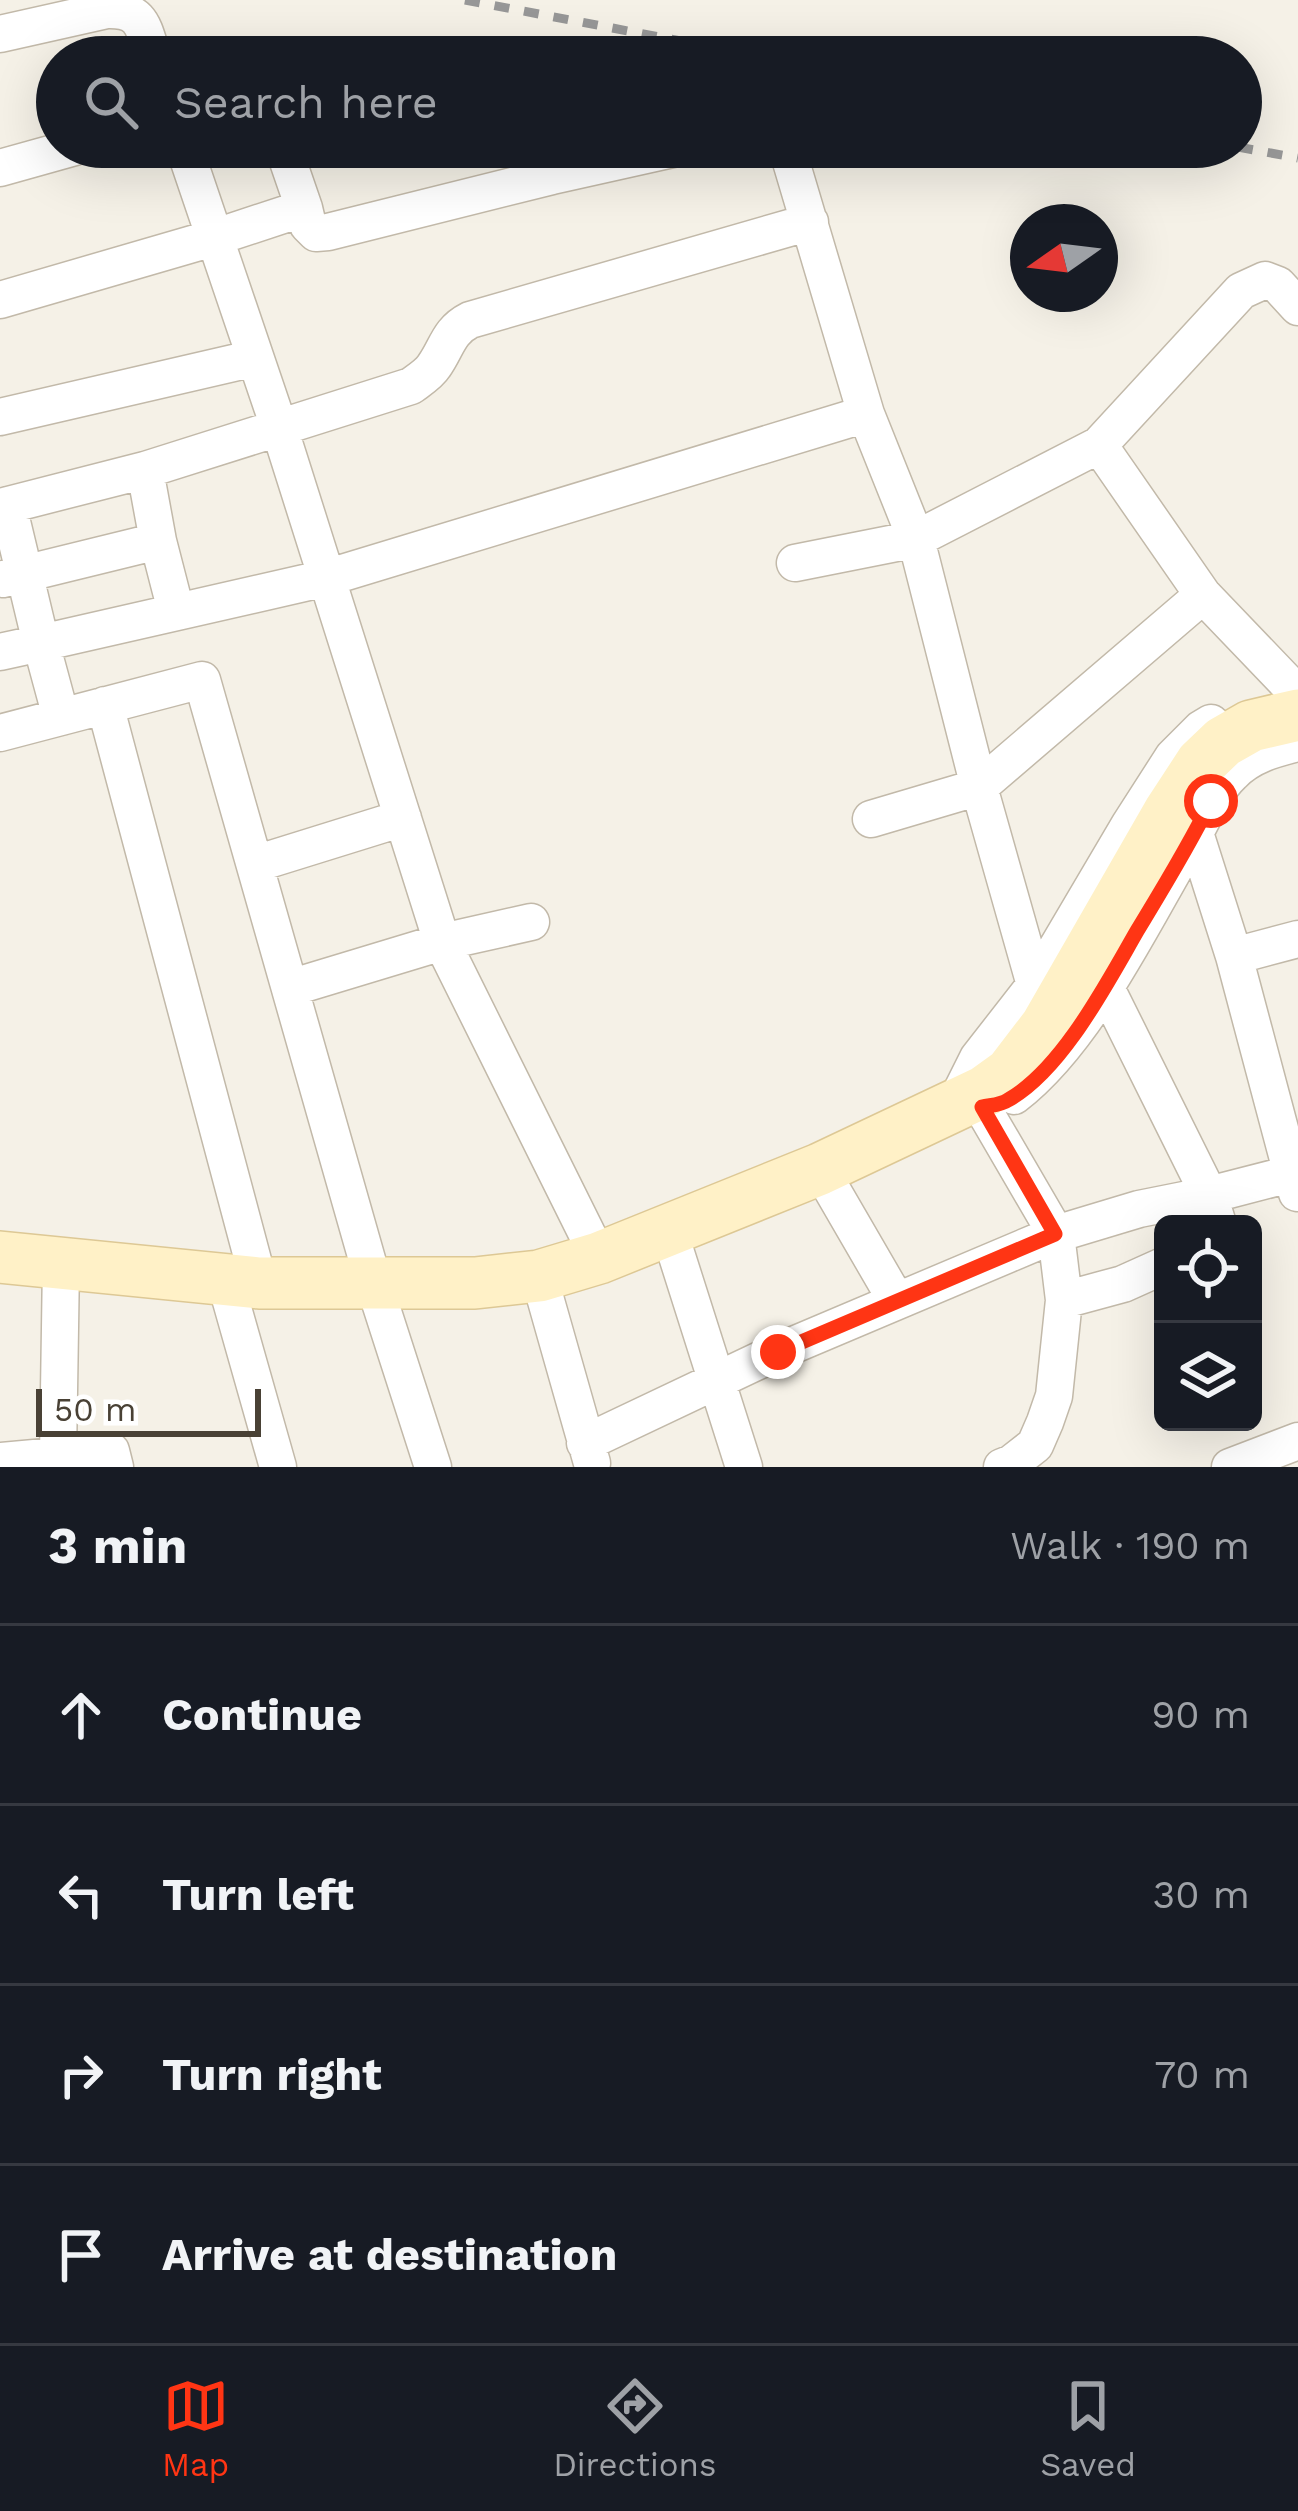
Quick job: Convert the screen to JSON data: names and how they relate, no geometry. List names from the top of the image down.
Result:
{
  "scale_bar": "50 m",
  "north": "left",
  "page": {
    "search": "Search here",
    "scale": "50 m",
    "heading": ["3 min", "Walk · 190 m"],
    "list": [
      ["Continue", "90 m"],
      ["Turn left", "30 m"],
      ["Turn right", "70 m"],
      "Arrive at destination"
    ],
    "nav": ["Map", "Directions", "Saved"]
  }
}
